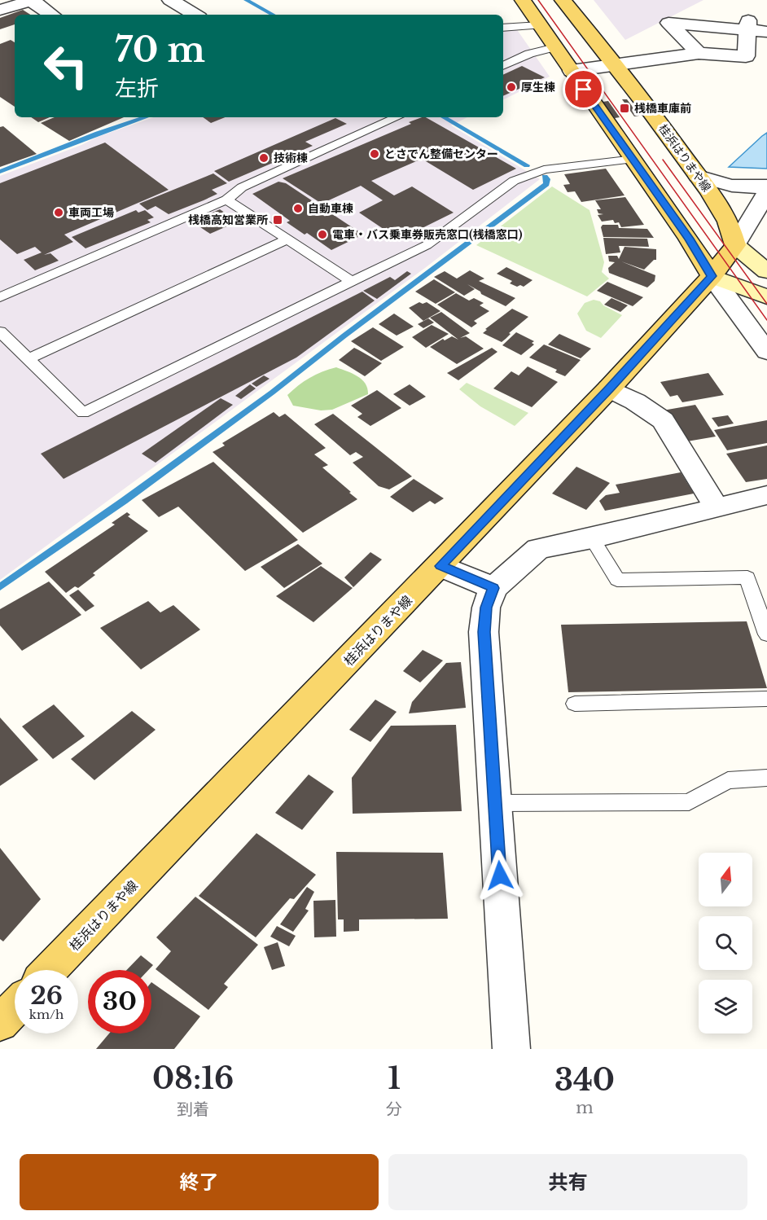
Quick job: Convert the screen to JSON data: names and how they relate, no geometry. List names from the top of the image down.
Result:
{
  "streets": {
    "main road": ["桂浜はりまや線"]
  },
  "places": {
    "other": [
      "厚生棟",
      "とさでん整備センター",
      "技術棟",
      "自動車棟",
      "車両工場",
      "電車・バス乗車券販売窓口(桟橋窓口)"
    ],
    "transit": ["桟橋車庫前", "桟橋高知営業所"]
  },
  "north": "top",
  "page": {
    "turn": ["70 m", "左折"],
    "speed": "26 km/h",
    "limit": "30",
    "eta": [
      "08:16",
      "到着",
      "1",
      "分",
      "340",
      "m"
    ],
    "buttons": ["終了", "共有"]
  }
}
